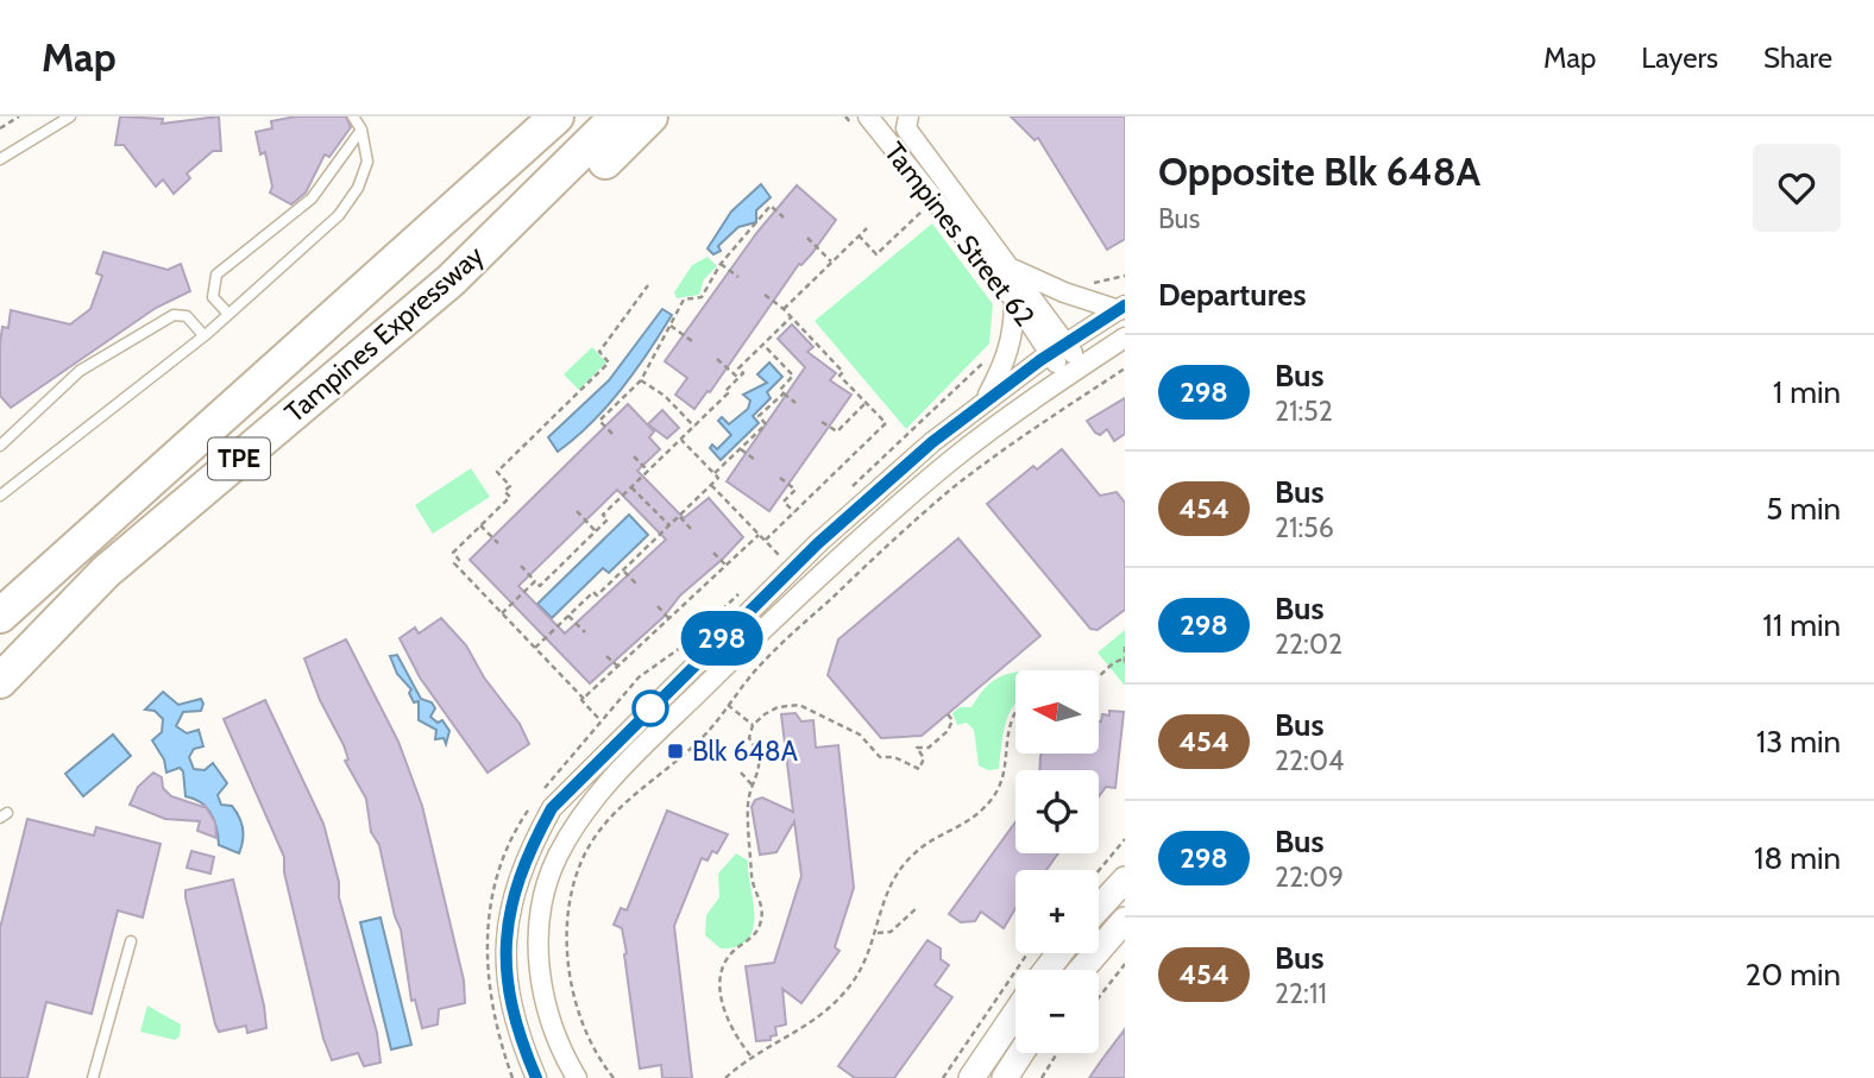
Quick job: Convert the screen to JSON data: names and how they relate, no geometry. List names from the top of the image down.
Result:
{
  "streets": {
    "highway": ["Tampines Expressway", "TPE"],
    "street": ["Tampines Street 62"]
  },
  "places": {
    "transit": ["Blk 648A"]
  },
  "lines": ["bus line 298"],
  "north": "left",
  "page": {
    "header": "Map",
    "nav": ["Map", "Layers", "Share"],
    "on_map": "298",
    "heading": [
      ["Opposite Blk 648A", "Bus"],
      "Departures"
    ],
    "list": [
      {
        "mark": "298",
        "name": "Bus",
        "note": "21:52",
        "value": "1 min"
      },
      {
        "mark": "454",
        "name": "Bus",
        "note": "21:56",
        "value": "5 min"
      },
      {
        "mark": "298",
        "name": "Bus",
        "note": "22:02",
        "value": "11 min"
      },
      {
        "mark": "454",
        "name": "Bus",
        "note": "22:04",
        "value": "13 min"
      },
      {
        "mark": "298",
        "name": "Bus",
        "note": "22:09",
        "value": "18 min"
      },
      {
        "mark": "454",
        "name": "Bus",
        "note": "22:11",
        "value": "20 min"
      }
    ],
    "map_buttons": ["+", "−"]
  }
}
